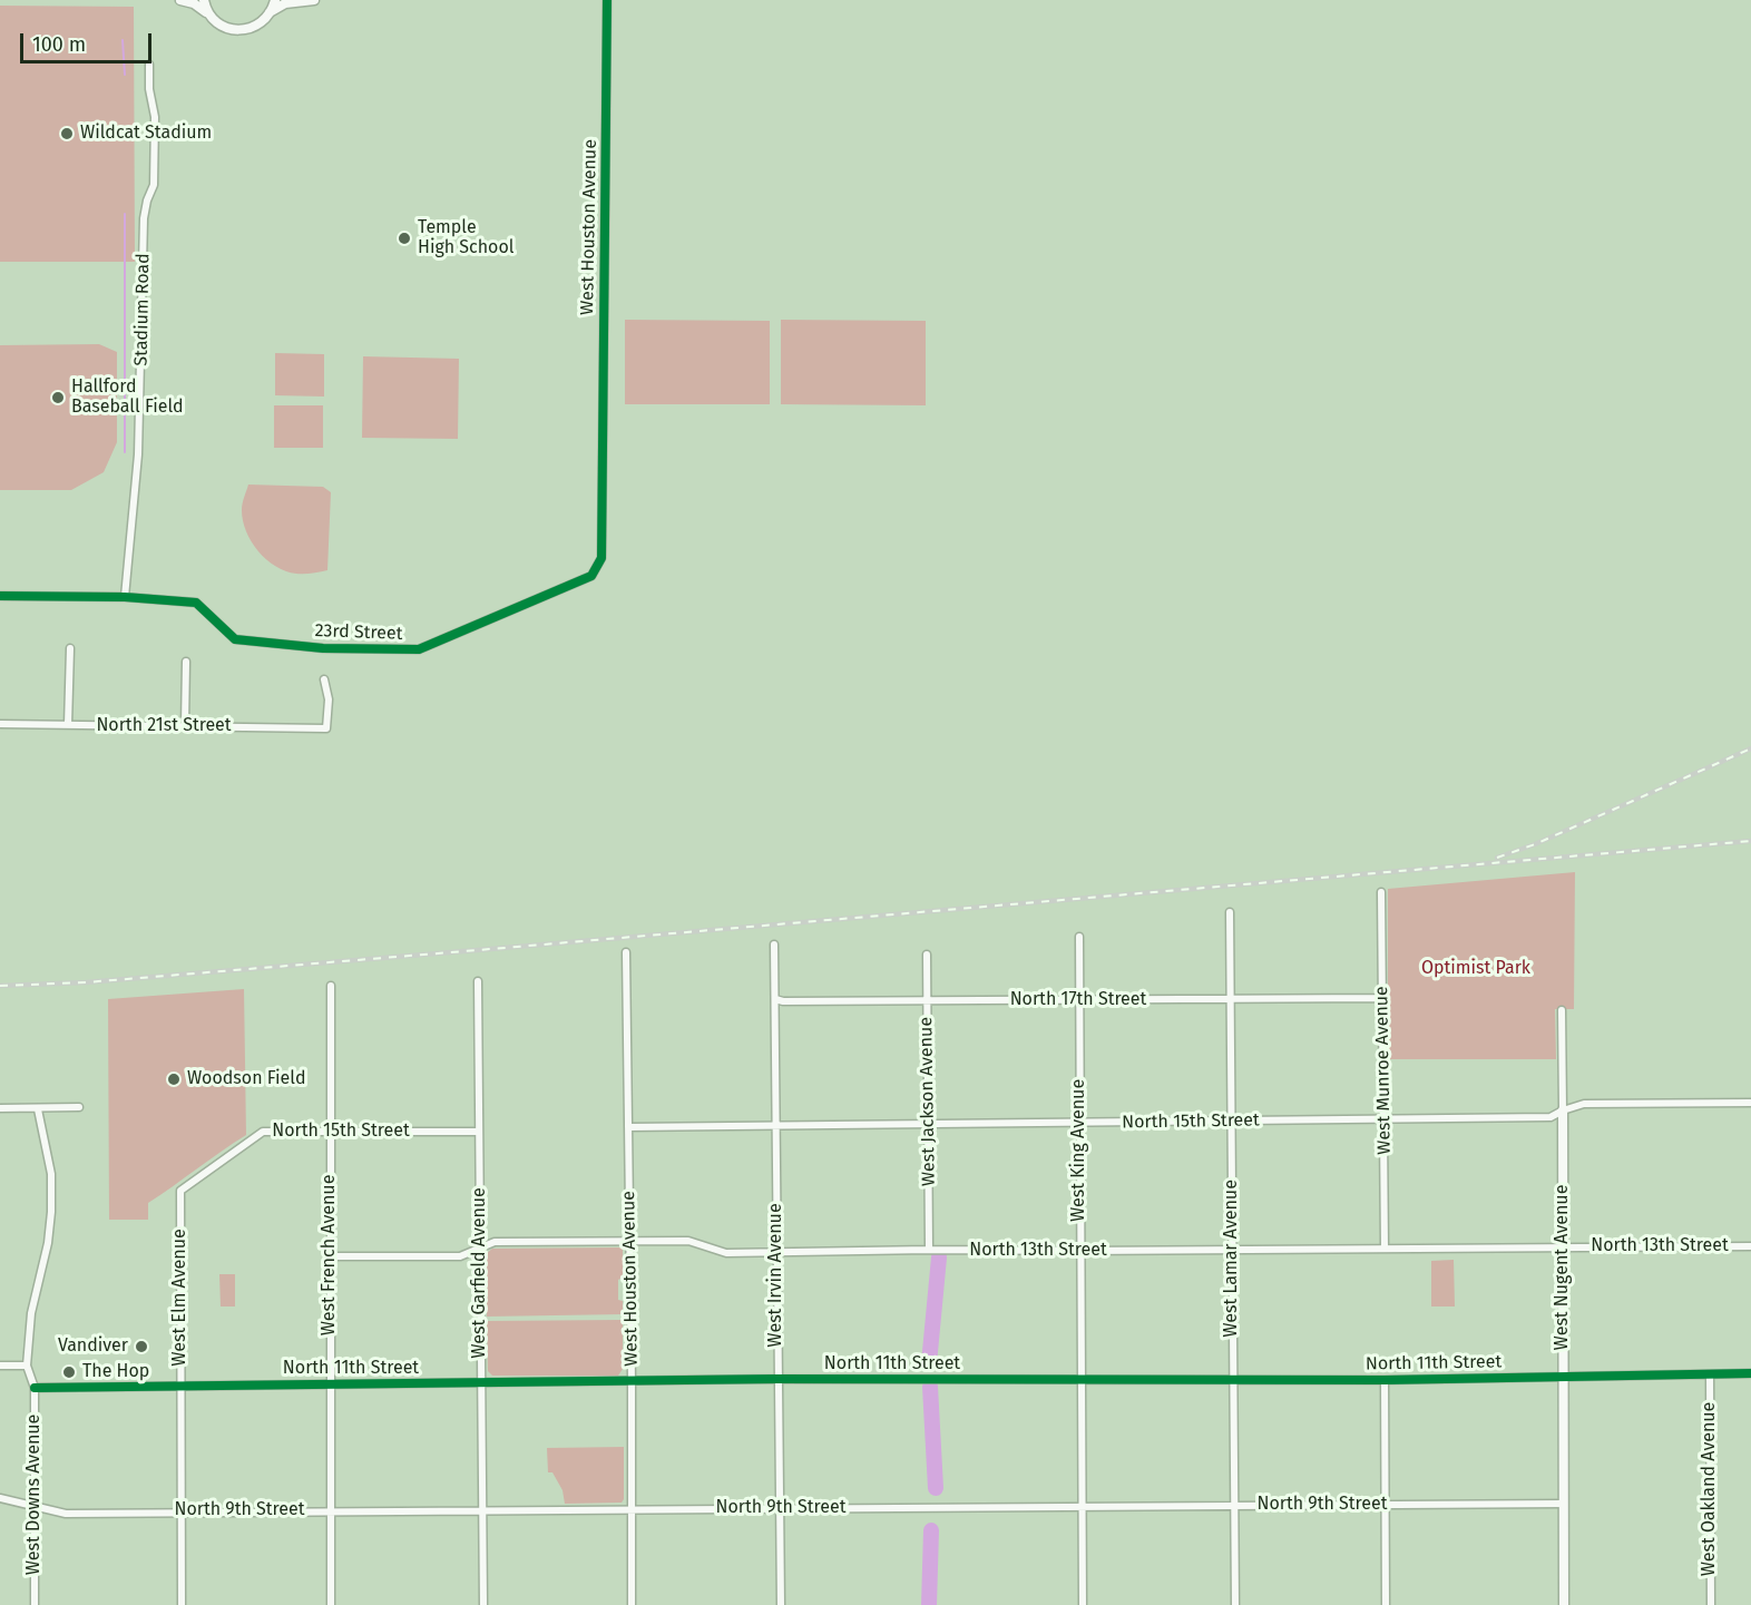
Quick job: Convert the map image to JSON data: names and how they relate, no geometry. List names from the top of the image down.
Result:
{
  "streets": {
    "street": [
      "West Houston Avenue",
      "Stadium Road",
      "23rd Street",
      "North 21st Street",
      "North 17th Street",
      "West Munroe Avenue",
      "West Jackson Avenue",
      "North 15th Street",
      "West King Avenue",
      "North 13th Street",
      "West French Avenue",
      "West Lamar Avenue",
      "West Nugent Avenue",
      "West Garfield Avenue",
      "West Irvin Avenue",
      "West Elm Avenue",
      "North 11th Street",
      "West Oakland Avenue",
      "West Downs Avenue",
      "North 9th Street"
    ]
  },
  "crossings": [
    ["West Houston Avenue", "23rd Street"],
    ["West Houston Avenue", "North 15th Street"],
    ["West Houston Avenue", "North 13th Street"],
    ["West Houston Avenue", "North 11th Street"],
    ["West Houston Avenue", "North 9th Street"],
    ["Stadium Road", "23rd Street"],
    ["North 17th Street", "West Munroe Avenue"],
    ["North 17th Street", "West Jackson Avenue"],
    ["North 17th Street", "West King Avenue"],
    ["North 17th Street", "West Lamar Avenue"],
    ["North 17th Street", "West Irvin Avenue"],
    ["West Munroe Avenue", "North 15th Street"],
    ["West Munroe Avenue", "North 13th Street"],
    ["West Jackson Avenue", "North 15th Street"],
    ["West Jackson Avenue", "North 13th Street"],
    ["North 15th Street", "West King Avenue"],
    ["North 15th Street", "West French Avenue"],
    ["North 15th Street", "West Lamar Avenue"],
    ["North 15th Street", "West Nugent Avenue"],
    ["North 15th Street", "West Garfield Avenue"],
    ["North 15th Street", "West Irvin Avenue"],
    ["North 15th Street", "West Elm Avenue"],
    ["West King Avenue", "North 13th Street"],
    ["West King Avenue", "North 11th Street"],
    ["West King Avenue", "North 9th Street"],
    ["North 13th Street", "West French Avenue"],
    ["North 13th Street", "West Lamar Avenue"],
    ["North 13th Street", "West Nugent Avenue"],
    ["North 13th Street", "West Garfield Avenue"],
    ["North 13th Street", "West Irvin Avenue"],
    ["West French Avenue", "North 11th Street"],
    ["West French Avenue", "North 9th Street"],
    ["West Lamar Avenue", "North 11th Street"],
    ["West Lamar Avenue", "North 9th Street"],
    ["West Nugent Avenue", "North 11th Street"],
    ["West Nugent Avenue", "North 9th Street"],
    ["West Garfield Avenue", "North 11th Street"],
    ["West Garfield Avenue", "North 9th Street"],
    ["West Irvin Avenue", "North 11th Street"],
    ["West Irvin Avenue", "North 9th Street"],
    ["West Elm Avenue", "North 11th Street"],
    ["West Elm Avenue", "North 9th Street"],
    ["North 11th Street", "West Oakland Avenue"],
    ["North 11th Street", "West Downs Avenue"],
    ["West Downs Avenue", "North 9th Street"]
  ],
  "parks": ["Optimist Park"],
  "places": [
    "Wildcat Stadium",
    "Temple High School",
    "Hallford Baseball Field",
    "Woodson Field",
    "Vandiver",
    "The Hop"
  ],
  "scale_bar": "100 m"
}
